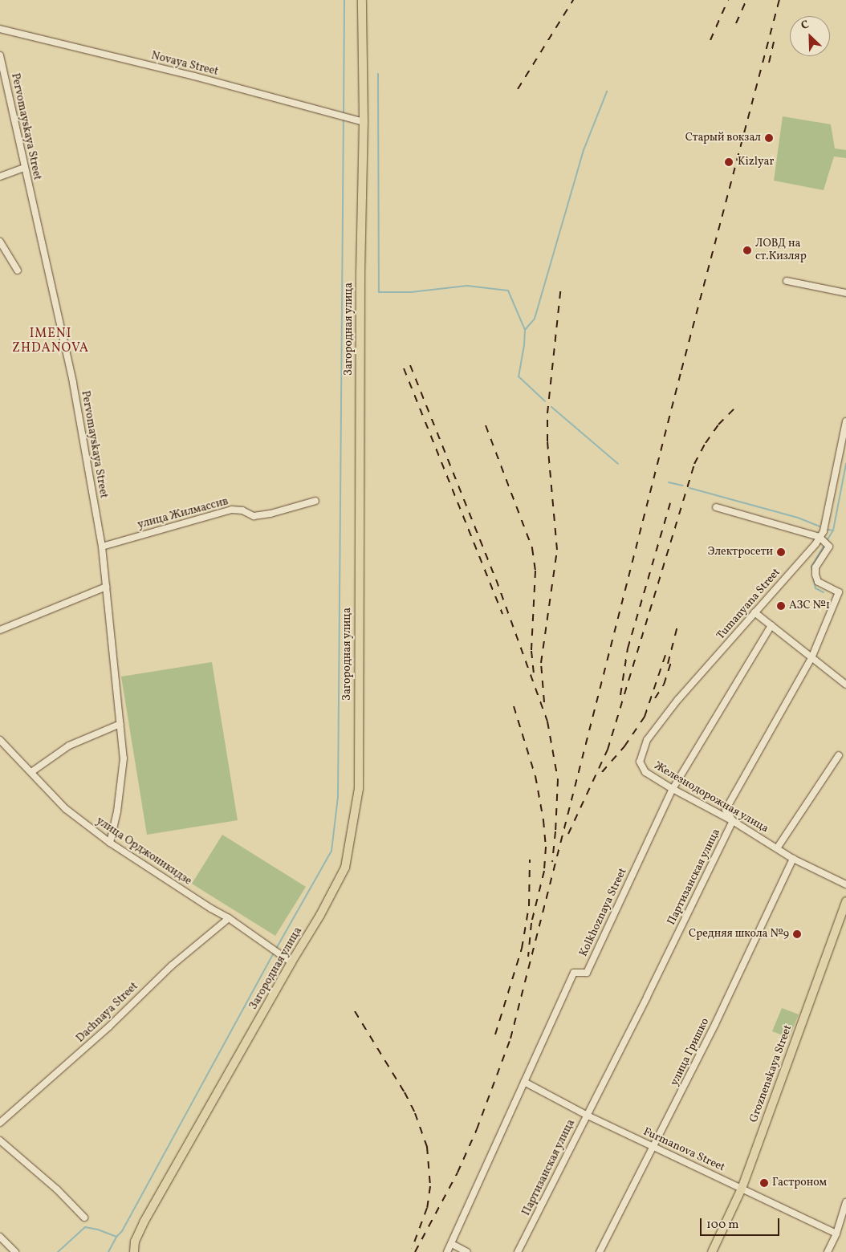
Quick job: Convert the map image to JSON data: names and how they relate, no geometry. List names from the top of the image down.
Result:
{
  "streets": {
    "main road": ["Загородная улица", "Groznenskaya Street"],
    "street": [
      "Novaya Street",
      "Pervomayskaya Street",
      "улица Жилмассив",
      "Tumanyana Street",
      "Железнодорожная улица",
      "улица Орджоникидзе",
      "Партизанская улица",
      "Kolkhoznaya Street",
      "Dachnaya Street",
      "улица Гришко",
      "Furmanova Street"
    ]
  },
  "crossings": [
    ["Novaya Street", "Загородная улица"],
    ["Pervomayskaya Street", "улица Жилмассив"],
    ["Pervomayskaya Street", "улица Орджоникидзе"],
    ["Загородная улица", "улица Орджоникидзе"],
    ["Tumanyana Street", "Железнодорожная улица"],
    ["Tumanyana Street", "Партизанская улица"],
    ["Железнодорожная улица", "Партизанская улица"],
    ["Железнодорожная улица", "Kolkhoznaya Street"],
    ["Железнодорожная улица", "улица Гришко"],
    ["улица Орджоникидзе", "Dachnaya Street"],
    ["Партизанская улица", "Furmanova Street"],
    ["Kolkhoznaya Street", "Furmanova Street"],
    ["улица Гришко", "Furmanova Street"],
    ["Groznenskaya Street", "Furmanova Street"]
  ],
  "districts": ["IMENI ZHDANOVA"],
  "places": [
    "Старый вокзал",
    "Kizlyar",
    "ЛОВД на ст.Кизляр",
    "Электросети",
    "АЗС №1",
    "Средняя школа №9",
    "Гастроном"
  ],
  "scale_bar": "100 m",
  "north": "top left"
}
